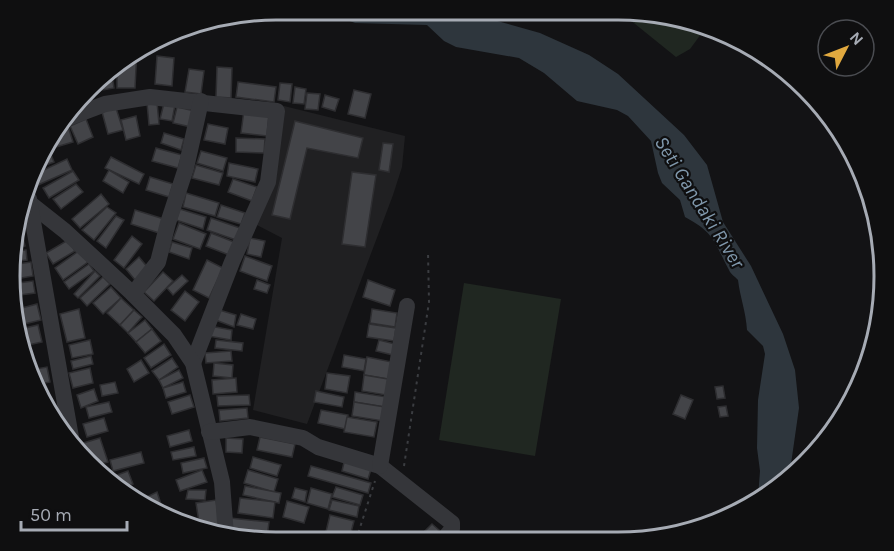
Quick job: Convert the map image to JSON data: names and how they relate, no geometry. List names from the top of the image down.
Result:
{
  "water": ["Seti Gandaki River"],
  "scale_bar": "50 m",
  "north": "top right"
}
